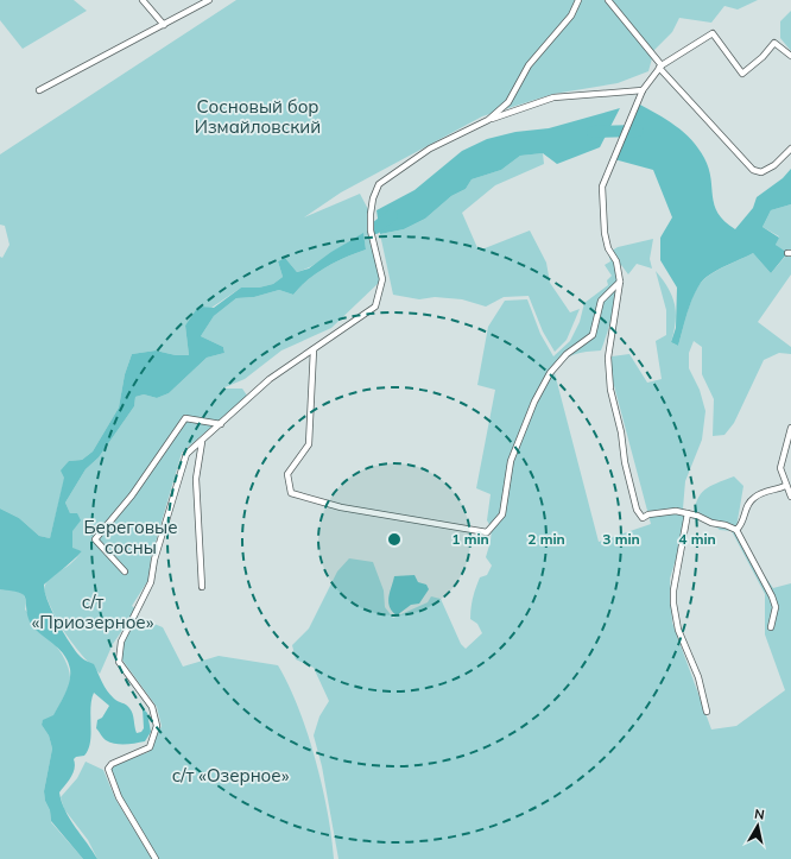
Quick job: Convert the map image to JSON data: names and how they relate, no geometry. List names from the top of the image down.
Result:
{
  "parks": [
    "Сосновый бор Измайловский",
    "Береговые сосны",
    "с/т «Приозерное»",
    "с/т «Озерное»"
  ],
  "north": "top",
  "rings": [
    "1 min",
    "2 min",
    "3 min",
    "4 min"
  ]
}
